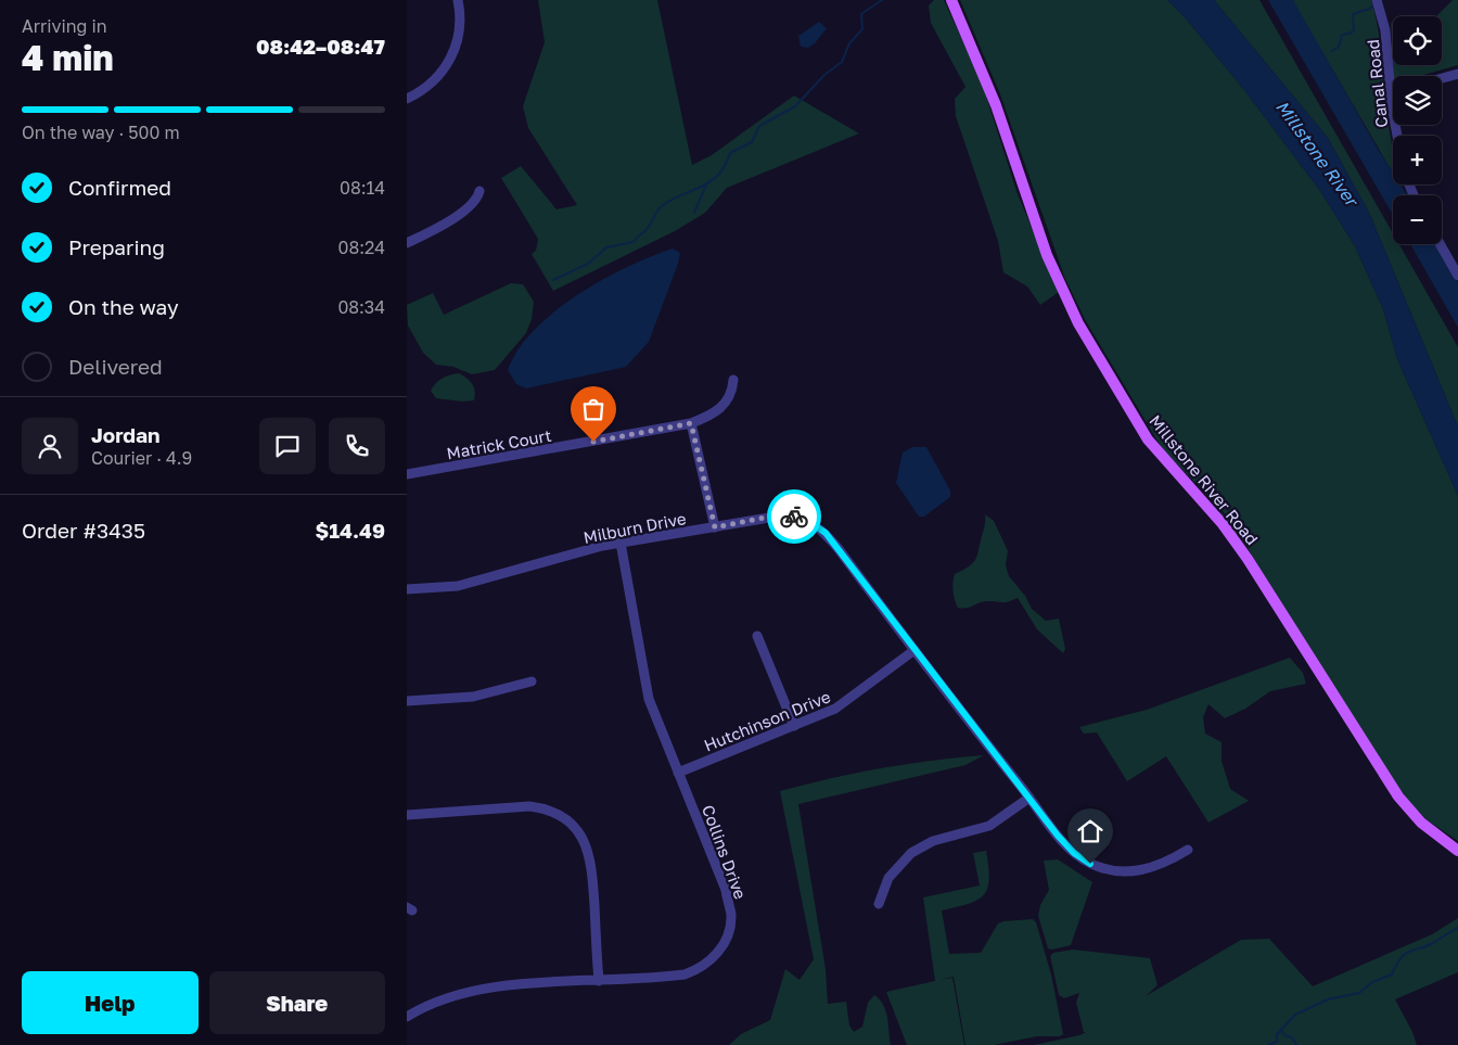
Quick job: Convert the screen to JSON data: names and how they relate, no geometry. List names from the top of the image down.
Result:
{
  "streets": {
    "main road": ["Millstone River Road"],
    "street": [
      "Canal Road",
      "Matrick Court",
      "Milburn Drive",
      "Hutchinson Drive",
      "Collins Drive"
    ]
  },
  "crossings": [
    ["Milburn Drive", "Hutchinson Drive"],
    ["Milburn Drive", "Collins Drive"],
    ["Hutchinson Drive", "Collins Drive"]
  ],
  "water": ["Millstone River"],
  "page": {
    "heading": ["4 min", "Arriving in", "08:42–08:47"],
    "panel": [
      "Jordan",
      "Courier · 4.9",
      "Order #3435",
      "$14.49"
    ],
    "map_buttons": ["+", "−"],
    "bar": "On the way · 500 m",
    "list": [
      ["Confirmed", "08:14"],
      ["Preparing", "08:24"],
      ["On the way", "08:34"],
      "Delivered"
    ],
    "buttons": ["Help", "Share"]
  }
}
